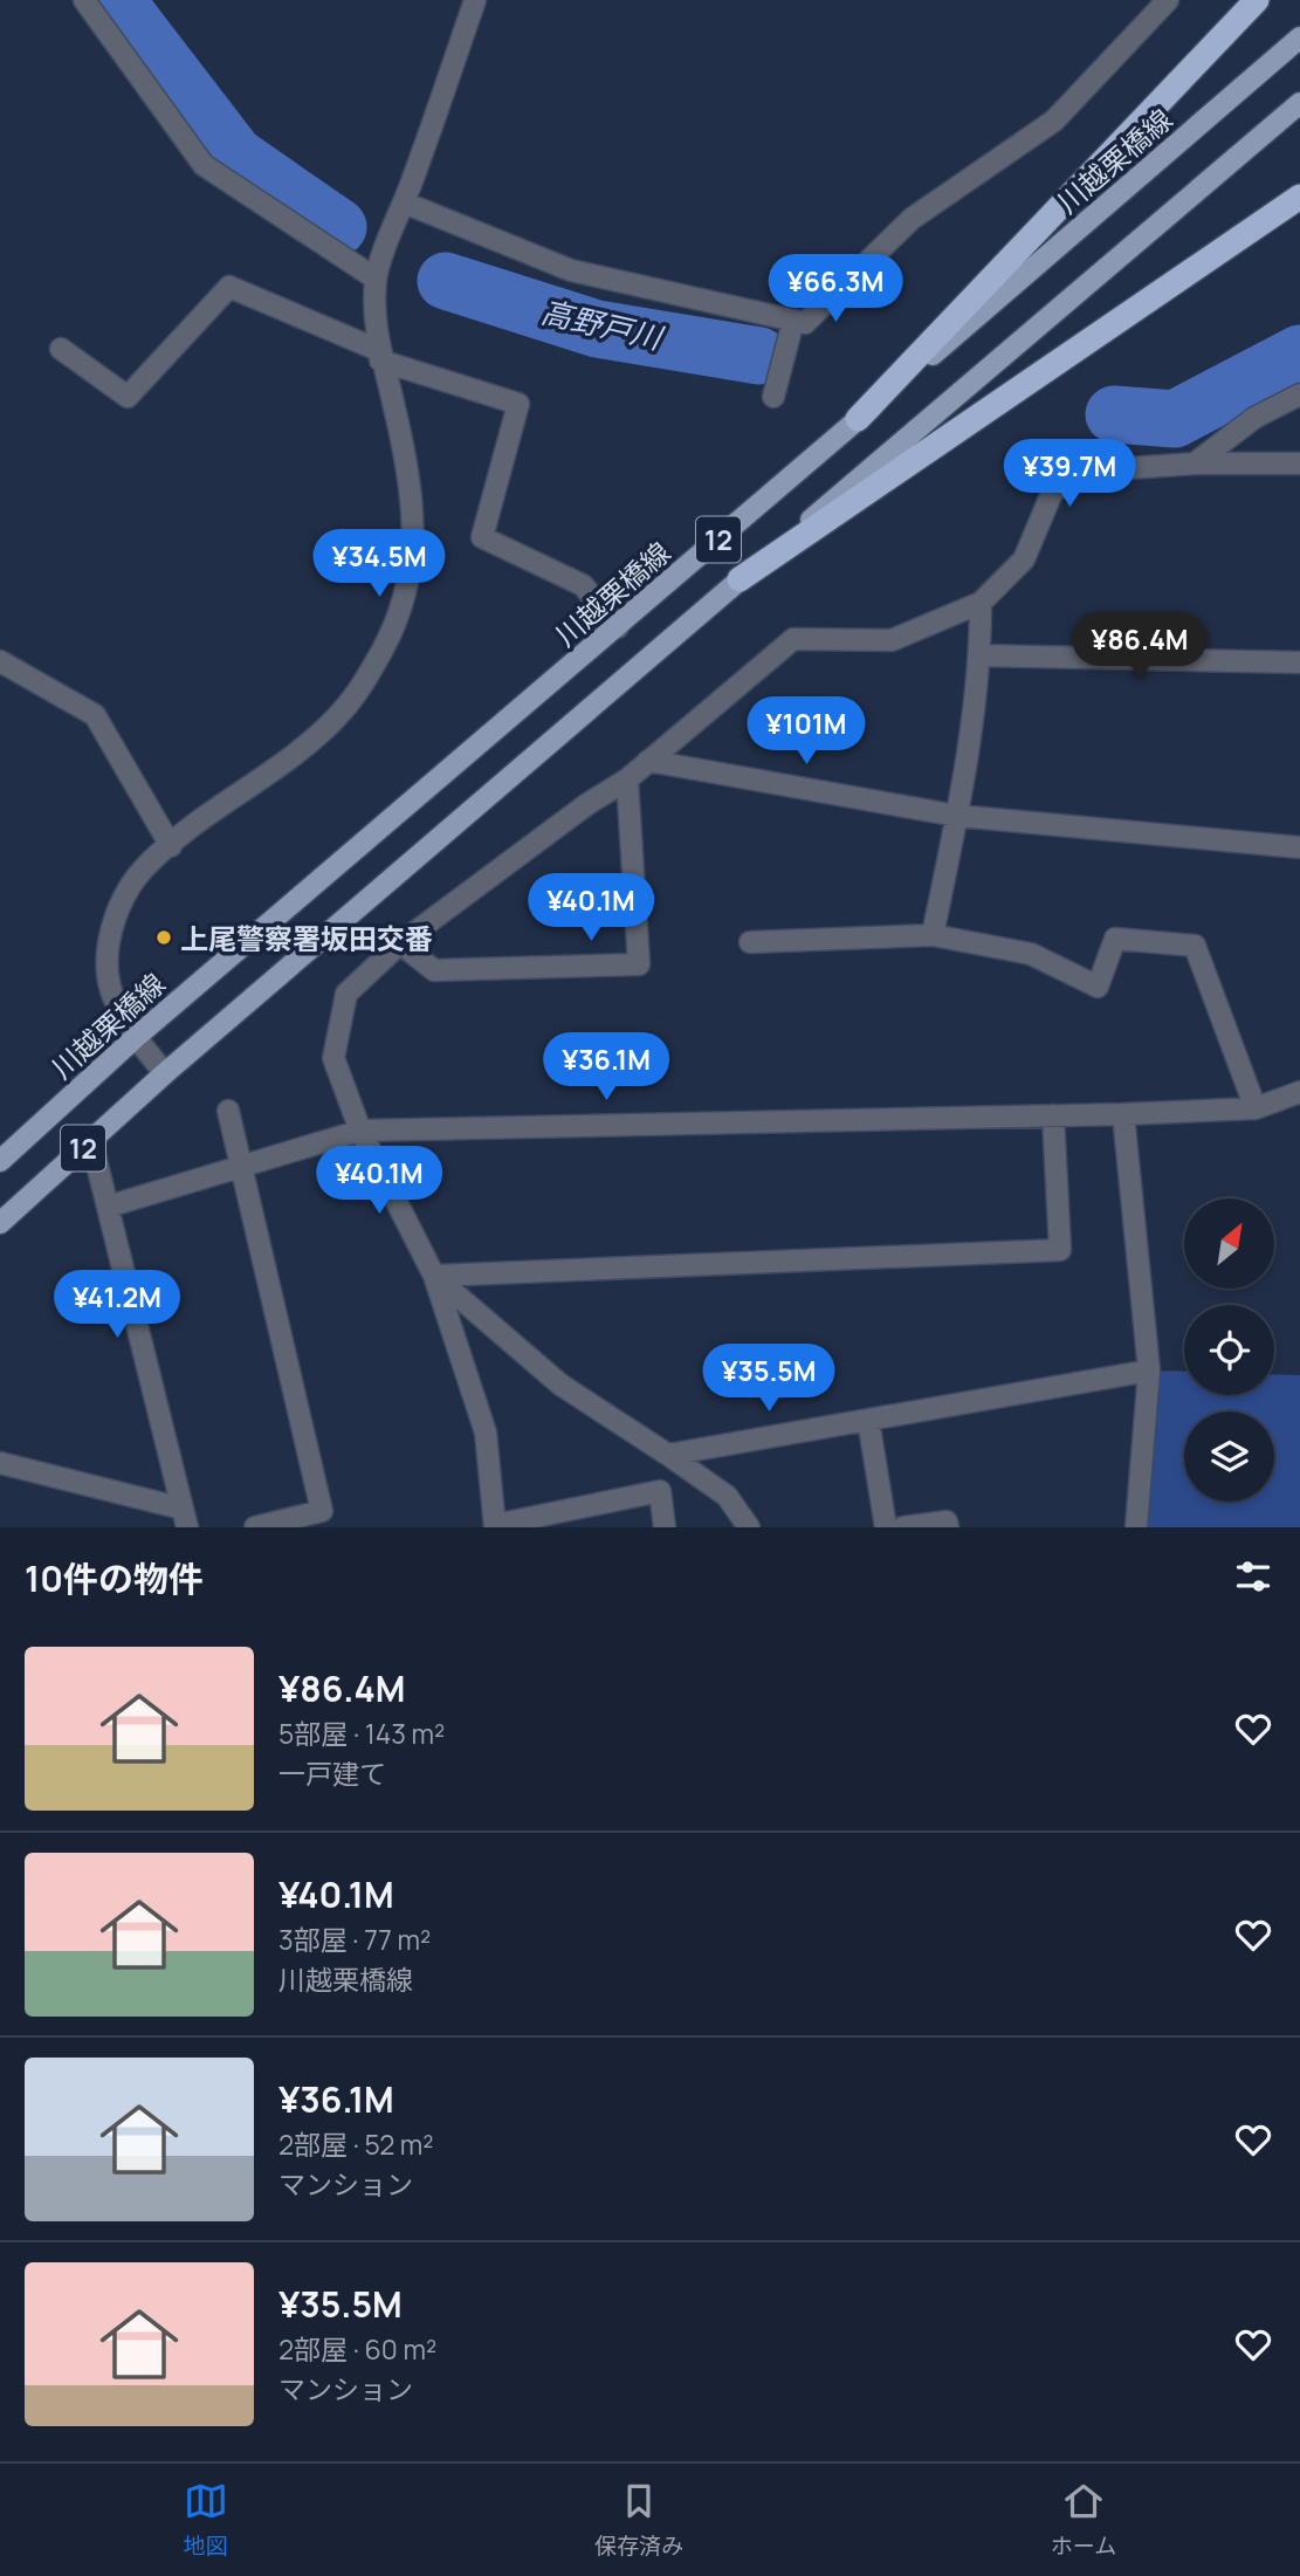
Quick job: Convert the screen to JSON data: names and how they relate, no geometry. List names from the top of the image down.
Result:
{
  "streets": {
    "main road": ["川越栗橋線", "12"]
  },
  "water": ["高野戸川"],
  "places": ["上尾警察署坂田交番"],
  "north": "top right",
  "page": {
    "price": [
      "¥66.3M",
      "¥39.7M",
      "¥34.5M",
      "¥86.4M",
      "¥101M",
      "¥40.1M",
      "¥36.1M",
      "¥40.1M",
      "¥41.2M",
      "¥35.5M"
    ],
    "heading": "10件の物件",
    "list": [
      {
        "name": "¥86.4M",
        "note": "5部屋 · 143 m² · 一戸建て"
      },
      {
        "name": "¥40.1M",
        "note": "3部屋 · 77 m² · 川越栗橋線"
      },
      {
        "name": "¥36.1M",
        "note": "2部屋 · 52 m² · マンション"
      },
      {
        "name": "¥35.5M",
        "note": "2部屋 · 60 m² · マンション"
      }
    ],
    "tabs": ["地図", "保存済み", "ホーム"]
  }
}
